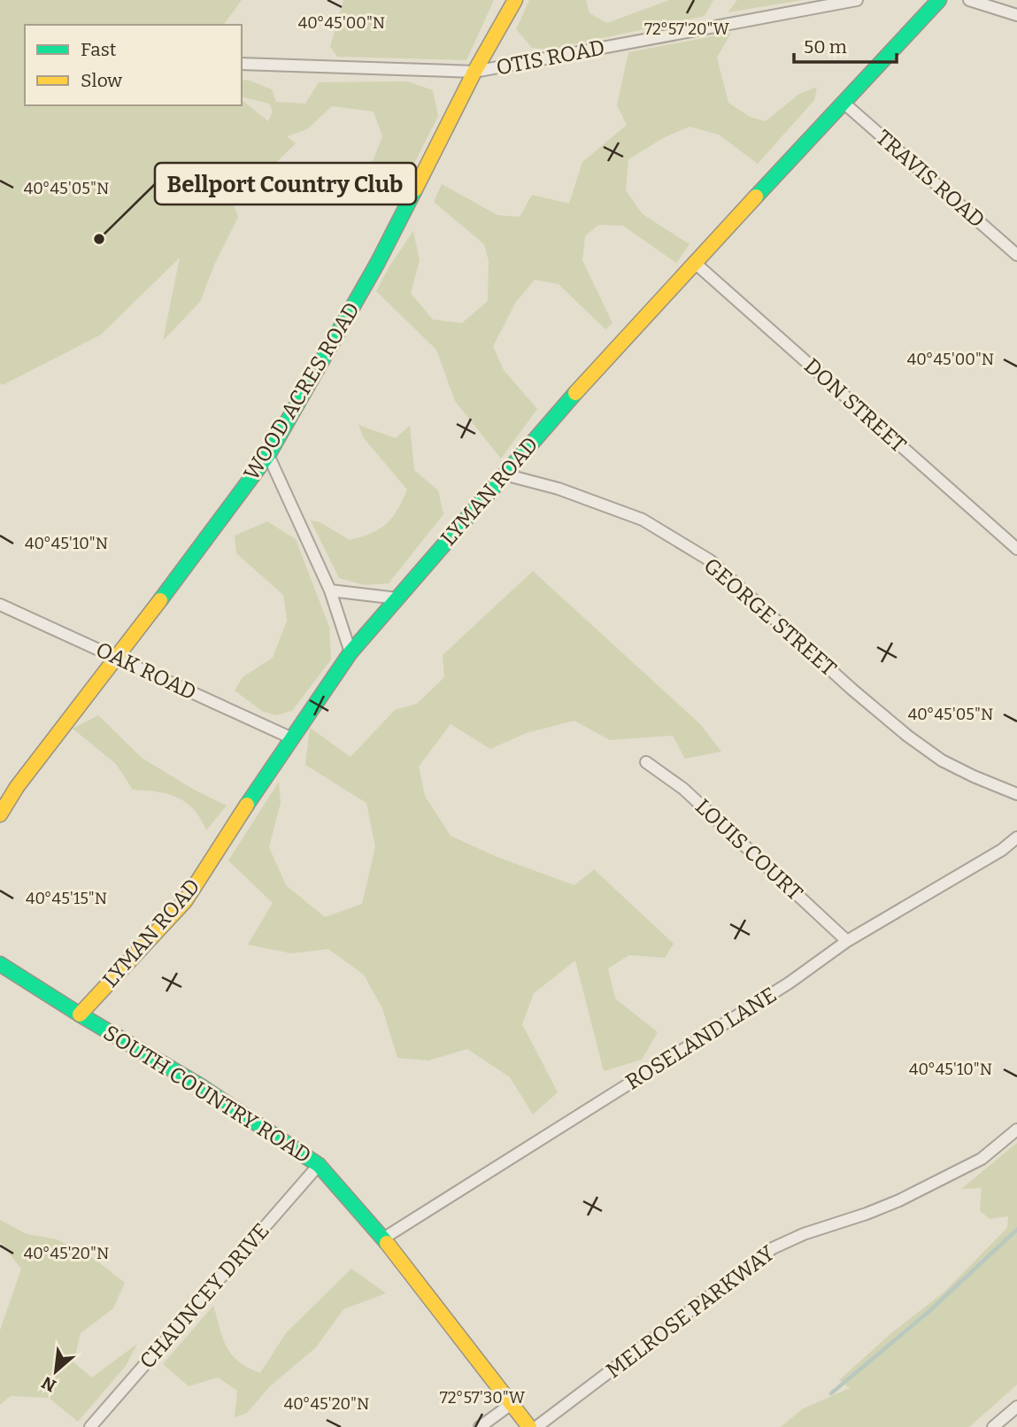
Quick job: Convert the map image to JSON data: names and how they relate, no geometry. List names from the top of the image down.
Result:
{
  "streets": {
    "street": [
      "OTIS ROAD",
      "TRAVIS ROAD",
      "WOOD ACRES ROAD",
      "DON STREET",
      "LYMAN ROAD",
      "GEORGE STREET",
      "OAK ROAD",
      "LOUIS COURT",
      "ROSELAND LANE",
      "SOUTH COUNTRY ROAD",
      "CHAUNCEY DRIVE",
      "MELROSE PARKWAY"
    ]
  },
  "crossings": [
    ["OTIS ROAD", "WOOD ACRES ROAD"],
    ["TRAVIS ROAD", "LYMAN ROAD"],
    ["WOOD ACRES ROAD", "OAK ROAD"],
    ["DON STREET", "LYMAN ROAD"],
    ["LYMAN ROAD", "GEORGE STREET"],
    ["LYMAN ROAD", "OAK ROAD"],
    ["LYMAN ROAD", "SOUTH COUNTRY ROAD"],
    ["LOUIS COURT", "ROSELAND LANE"],
    ["ROSELAND LANE", "SOUTH COUNTRY ROAD"],
    ["SOUTH COUNTRY ROAD", "CHAUNCEY DRIVE"]
  ],
  "places": ["Bellport Country Club"],
  "legend": ["Fast", "Slow"],
  "scale_bar": "50 m",
  "north": "bottom left",
  "coordinates": [
    "40°45'00\"N",
    "72°57'20\"W",
    "40°45'05\"N",
    "40°45'10\"N",
    "40°45'15\"N",
    "40°45'20\"N",
    "72°57'30\"W"
  ]
}
